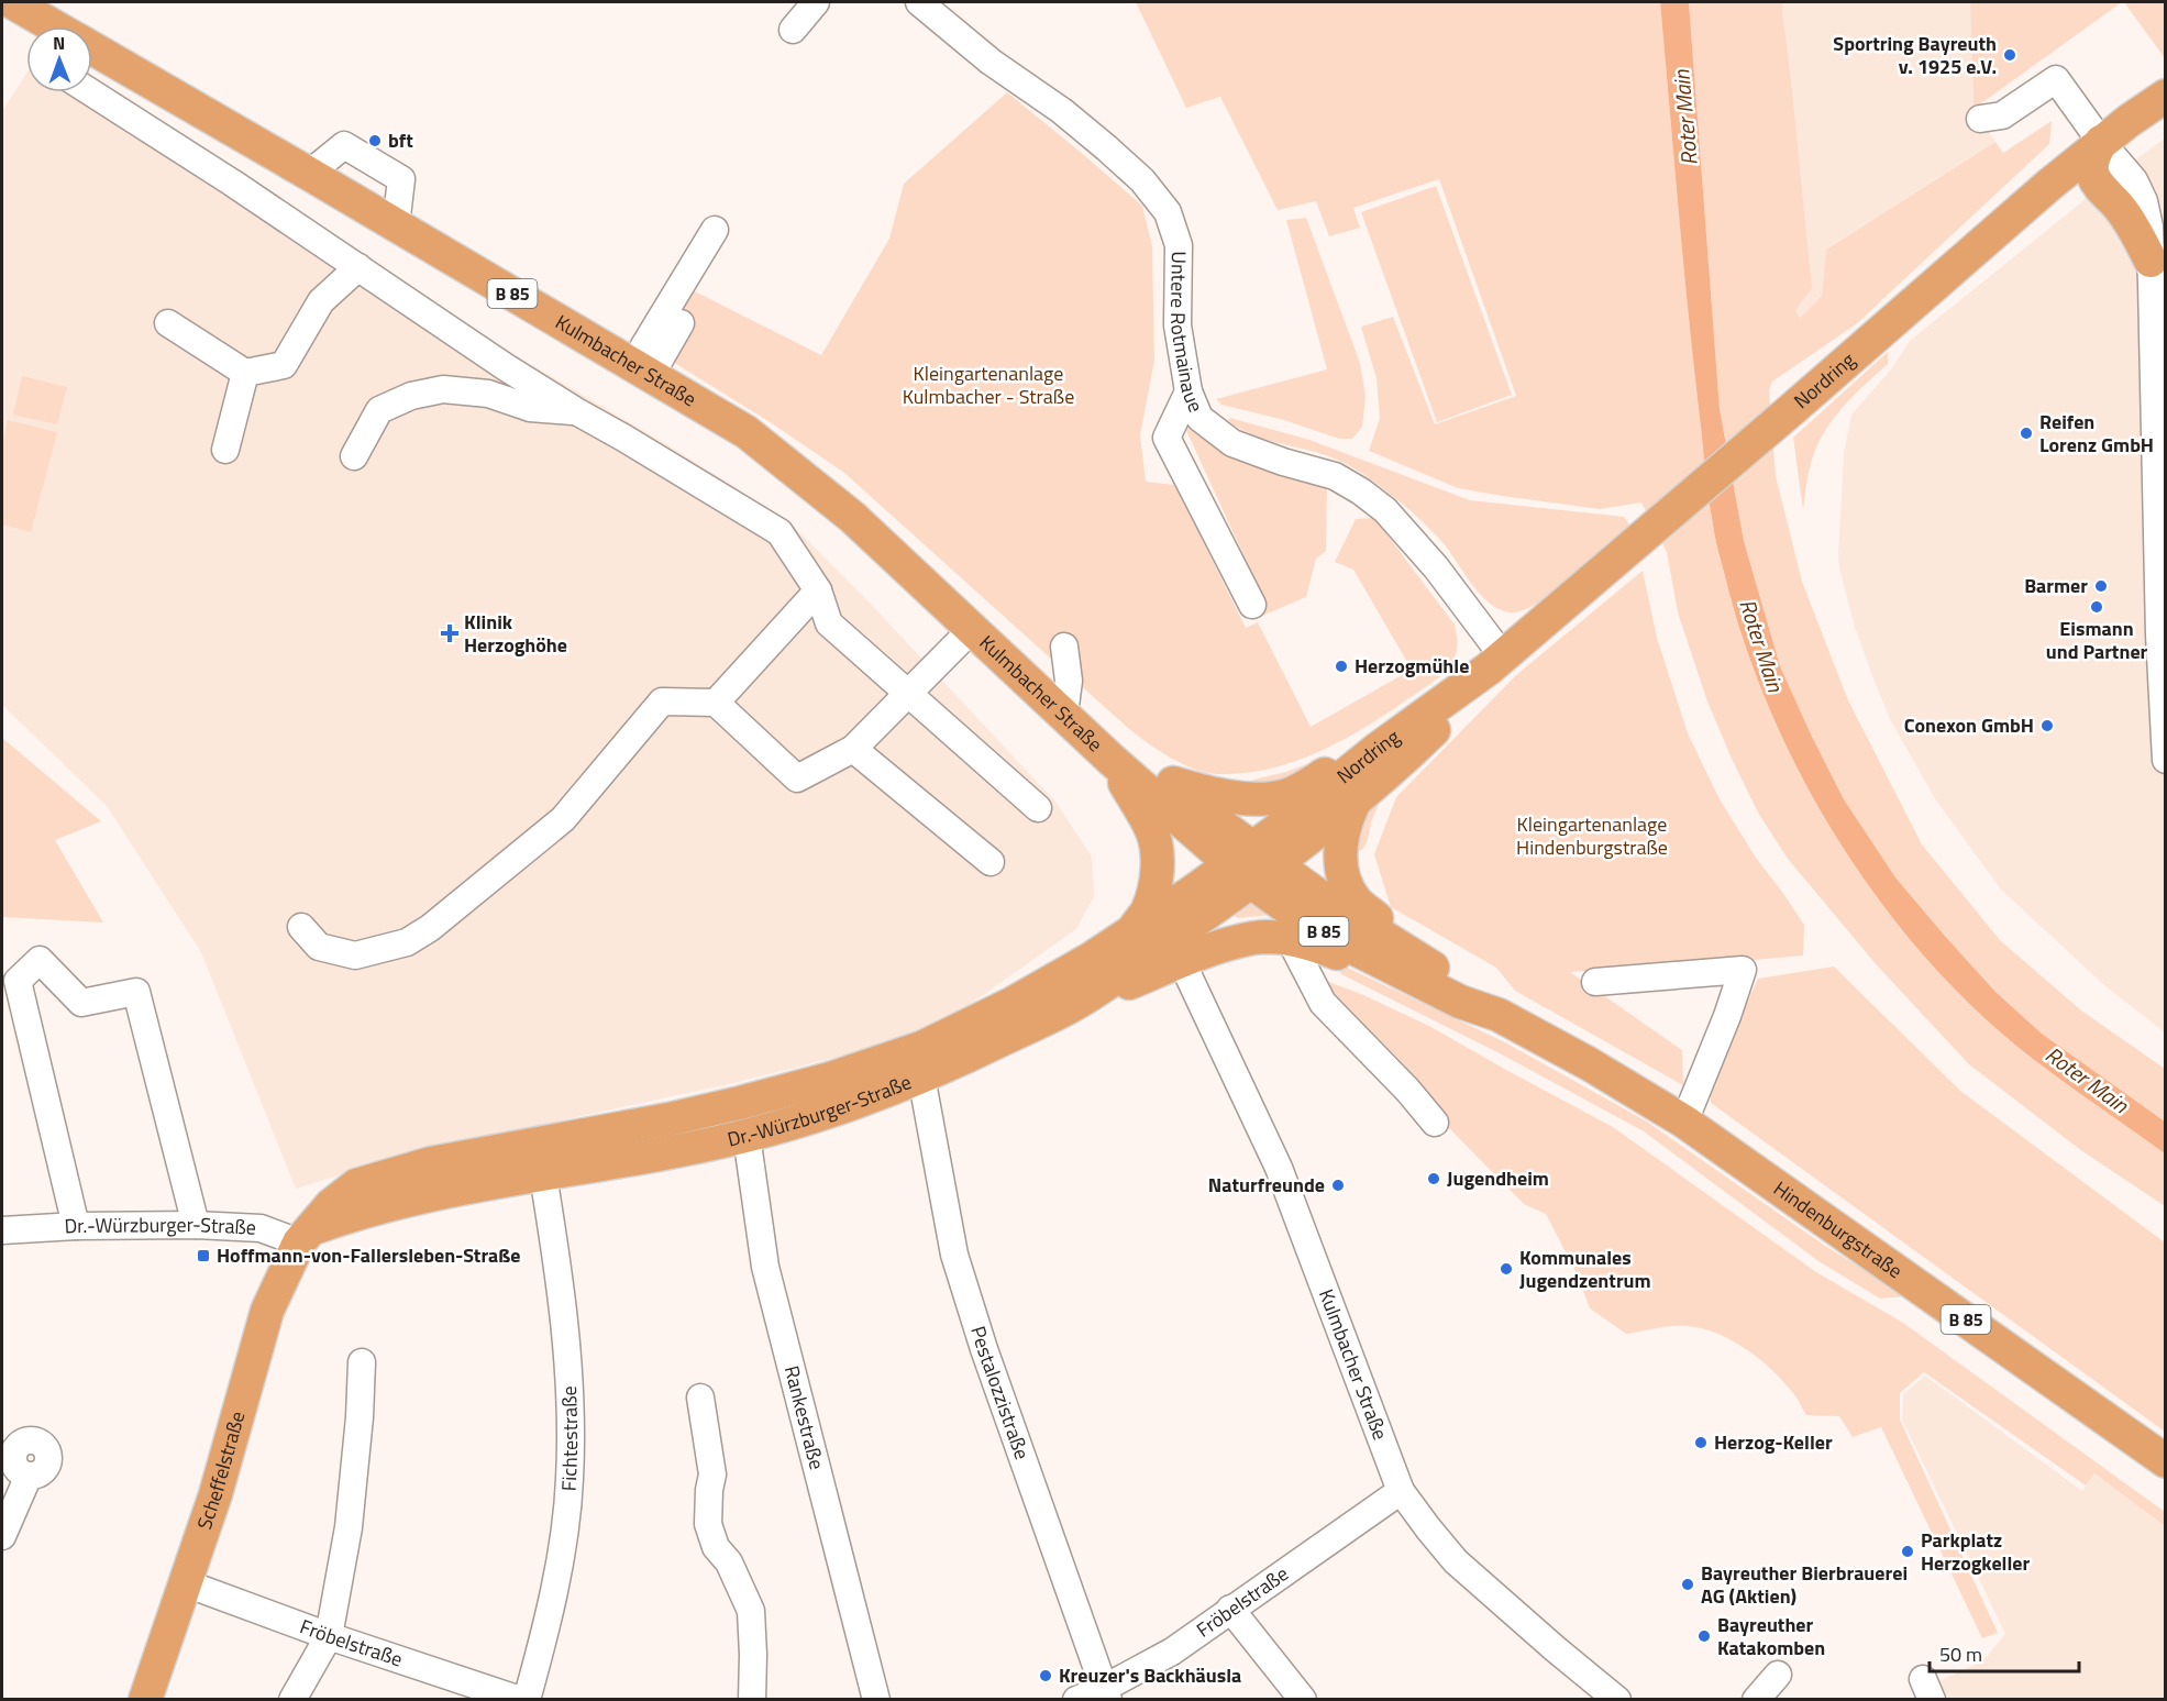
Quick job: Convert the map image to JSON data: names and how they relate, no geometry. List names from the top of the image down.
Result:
{
  "streets": {
    "main road": [
      "B 85",
      "Kulmbacher Straße",
      "Nordring",
      "Dr.-Würzburger-Straße",
      "Hindenburgstraße",
      "Scheffelstraße"
    ],
    "street": [
      "Untere Rotmainaue",
      "Pestalozzistraße",
      "Rankestraße",
      "Fichtestraße",
      "Fröbelstraße"
    ]
  },
  "crossings": [
    ["Untere Rotmainaue", "Nordring"],
    ["Kulmbacher Straße", "Nordring"],
    ["Kulmbacher Straße", "Dr.-Würzburger-Straße"],
    ["Kulmbacher Straße", "Hindenburgstraße"],
    ["Kulmbacher Straße", "Fröbelstraße"],
    ["Nordring", "Dr.-Würzburger-Straße"],
    ["Nordring", "Hindenburgstraße"],
    ["Dr.-Würzburger-Straße", "Hindenburgstraße"],
    ["Dr.-Würzburger-Straße", "Pestalozzistraße"],
    ["Dr.-Würzburger-Straße", "Rankestraße"],
    ["Dr.-Würzburger-Straße", "Fichtestraße"],
    ["Dr.-Würzburger-Straße", "Scheffelstraße"],
    ["Pestalozzistraße", "Fröbelstraße"],
    ["Scheffelstraße", "Fröbelstraße"]
  ],
  "water": ["Roter Main"],
  "parks": ["Kleingartenanlage Kulmbacher - Straße", "Kleingartenanlage Hindenburgstraße"],
  "places": {
    "other": [
      "Sportring Bayreuth v. 1925 e.V.",
      "bft",
      "Reifen Lorenz GmbH",
      "Barmer",
      "Eismann und Partner",
      "Herzogmühle",
      "Conexon GmbH",
      "Jugendheim",
      "Naturfreunde",
      "Kommunales Jugendzentrum",
      "Herzog-Keller",
      "Parkplatz Herzogkeller",
      "Bayreuther Bierbrauerei AG (Aktien)",
      "Bayreuther Katakomben",
      "Kreuzer's Backhäusla"
    ],
    "health": ["Klinik Herzoghöhe"],
    "transit": ["Hoffmann-von-Fallersleben-Straße"]
  },
  "scale_bar": "50 m",
  "north": "top"
}
